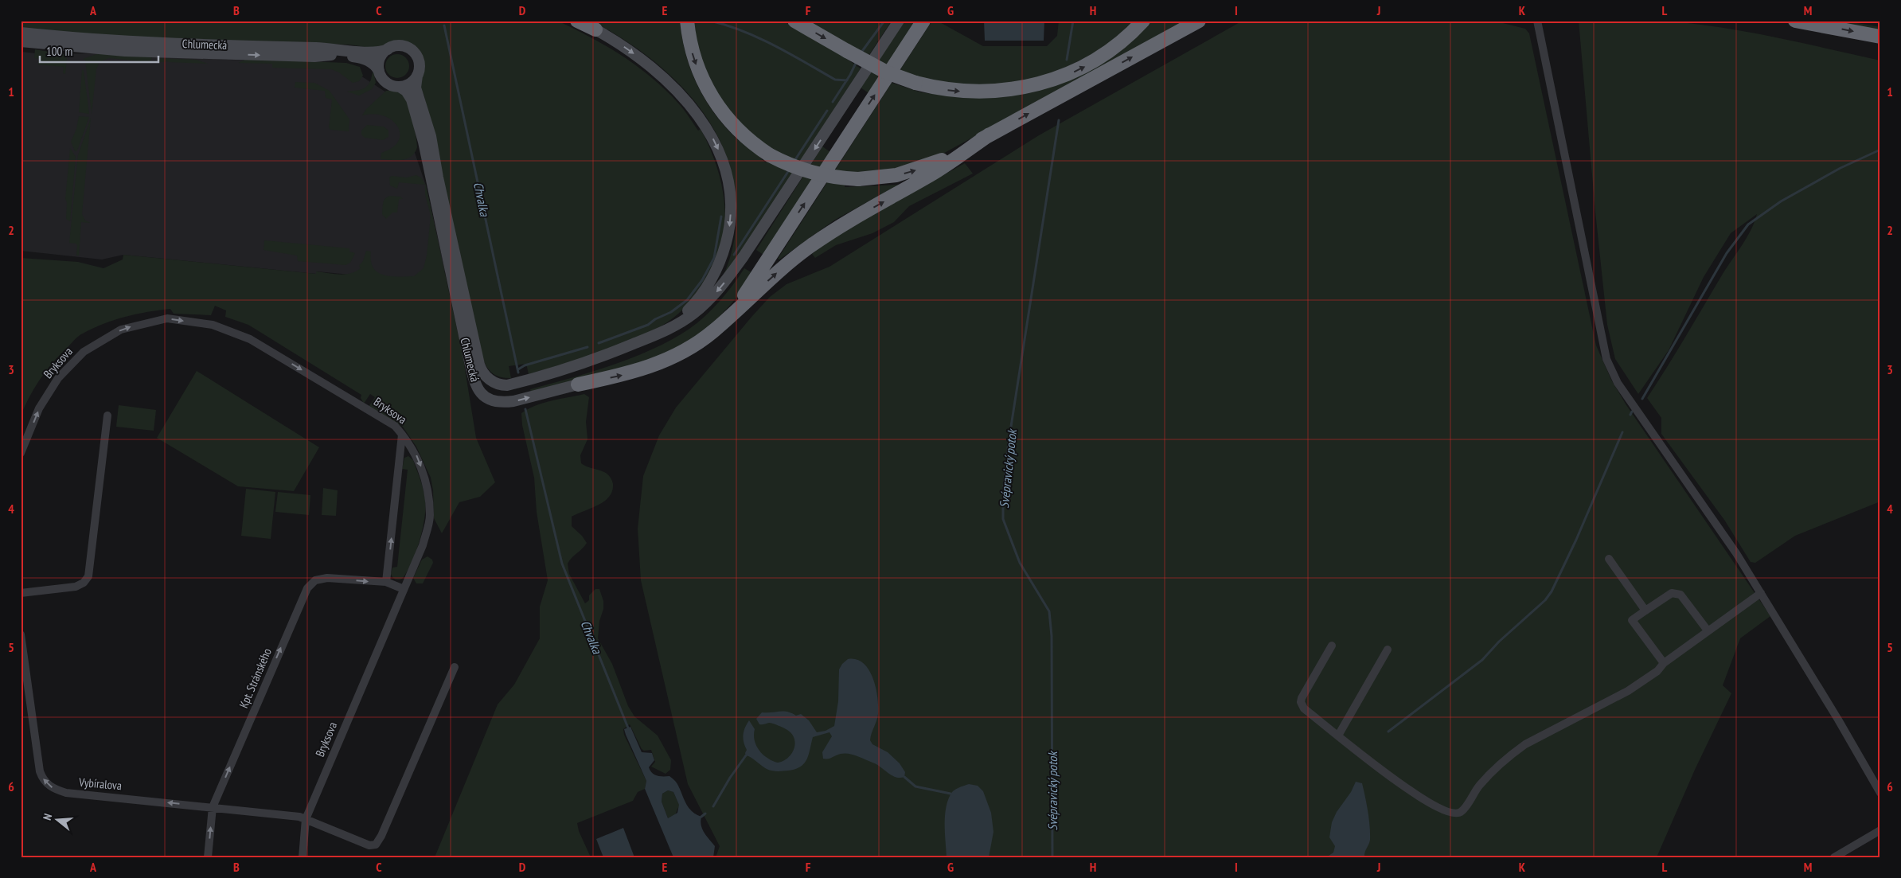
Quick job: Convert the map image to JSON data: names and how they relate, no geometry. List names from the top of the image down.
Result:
{
  "streets": {
    "highway": ["Chlumecká"],
    "street": ["Bryksova", "Kpt. Stránského", "Vybíralova"]
  },
  "crossings": [
    ["Bryksova", "Kpt. Stránského"],
    ["Bryksova", "Vybíralova"],
    ["Kpt. Stránského", "Vybíralova"]
  ],
  "one_way": ["Kpt. Stránského", "Vybíralova"],
  "water": ["Chvalka", "Svépravický potok"],
  "scale_bar": "100 m",
  "north": "left",
  "grid": {
    "columns": [
      "A",
      "B",
      "C",
      "D",
      "E",
      "F",
      "G",
      "H",
      "I",
      "J",
      "K",
      "L",
      "M"
    ],
    "rows": [
      "1",
      "2",
      "3",
      "4",
      "5",
      "6"
    ]
  }
}
